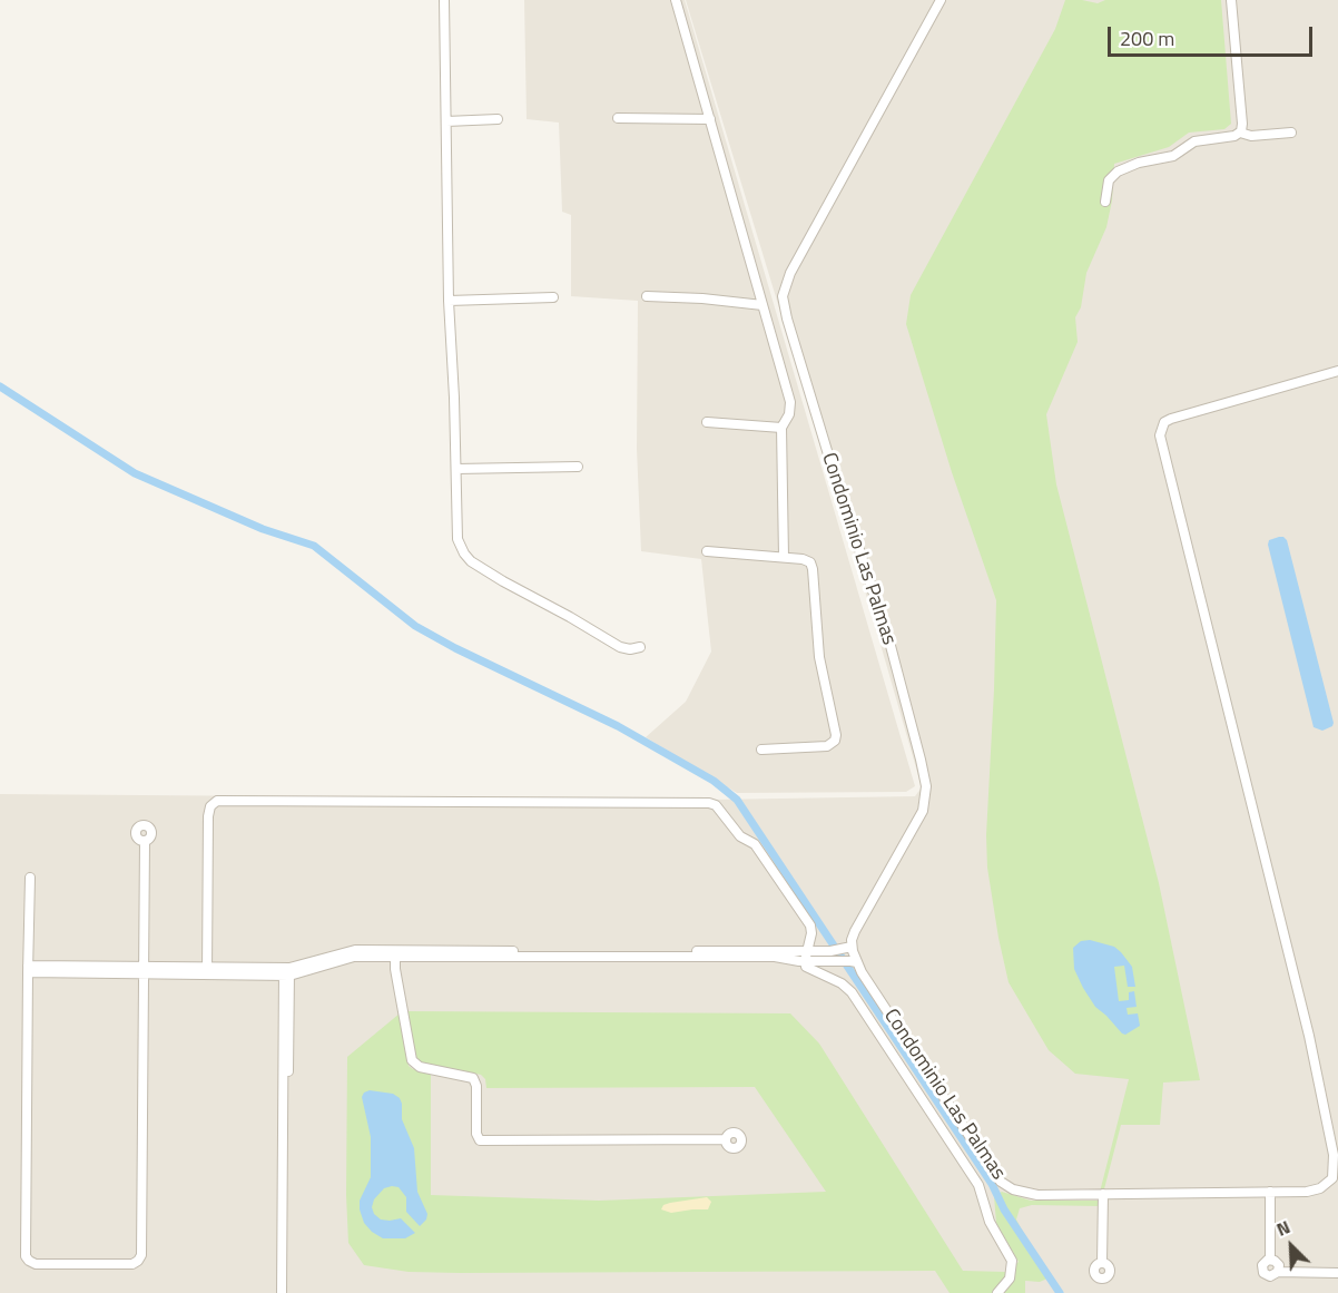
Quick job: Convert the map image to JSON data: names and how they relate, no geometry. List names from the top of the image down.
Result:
{
  "streets": {
    "street": ["Condominio Las Palmas"]
  },
  "scale_bar": "200 m",
  "north": "top left"
}
